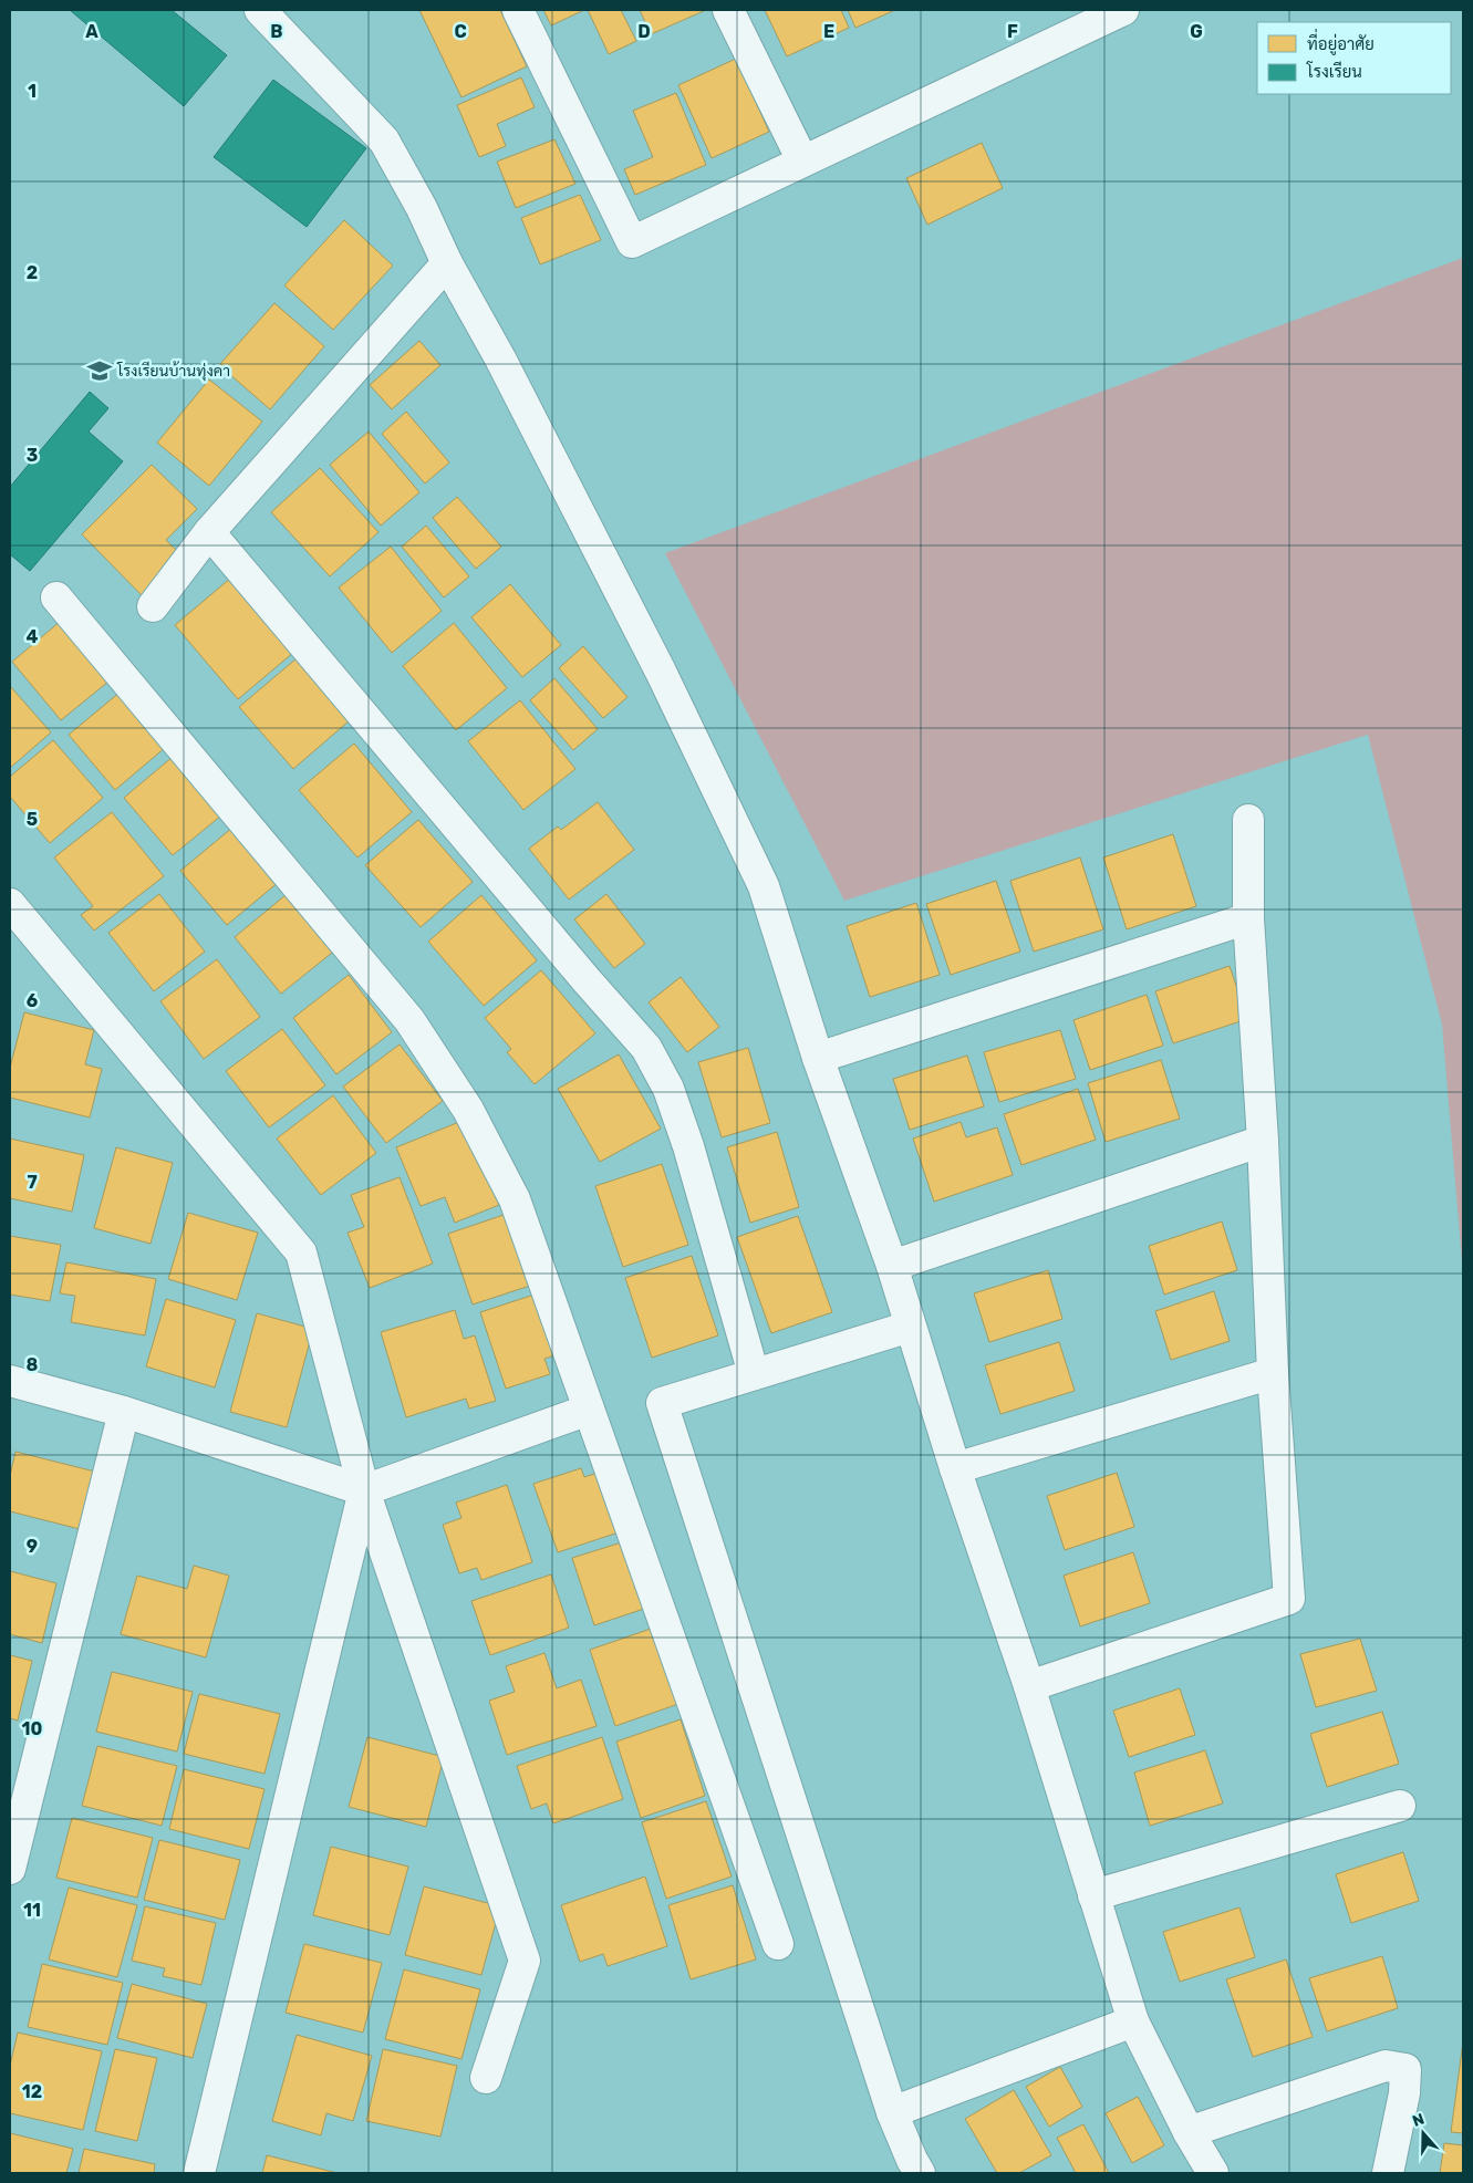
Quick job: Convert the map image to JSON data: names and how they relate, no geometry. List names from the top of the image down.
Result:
{
  "places": {
    "school or university": ["โรงเรียนบ้านทุ่งคา"]
  },
  "legend": ["ที่อยู่อาศัย", "โรงเรียน"],
  "north": "top",
  "grid": {
    "columns": [
      "A",
      "B",
      "C",
      "D",
      "E",
      "F",
      "G"
    ],
    "rows": [
      "1",
      "2",
      "3",
      "4",
      "5",
      "6",
      "7",
      "8",
      "9",
      "10",
      "11",
      "12"
    ]
  }
}
